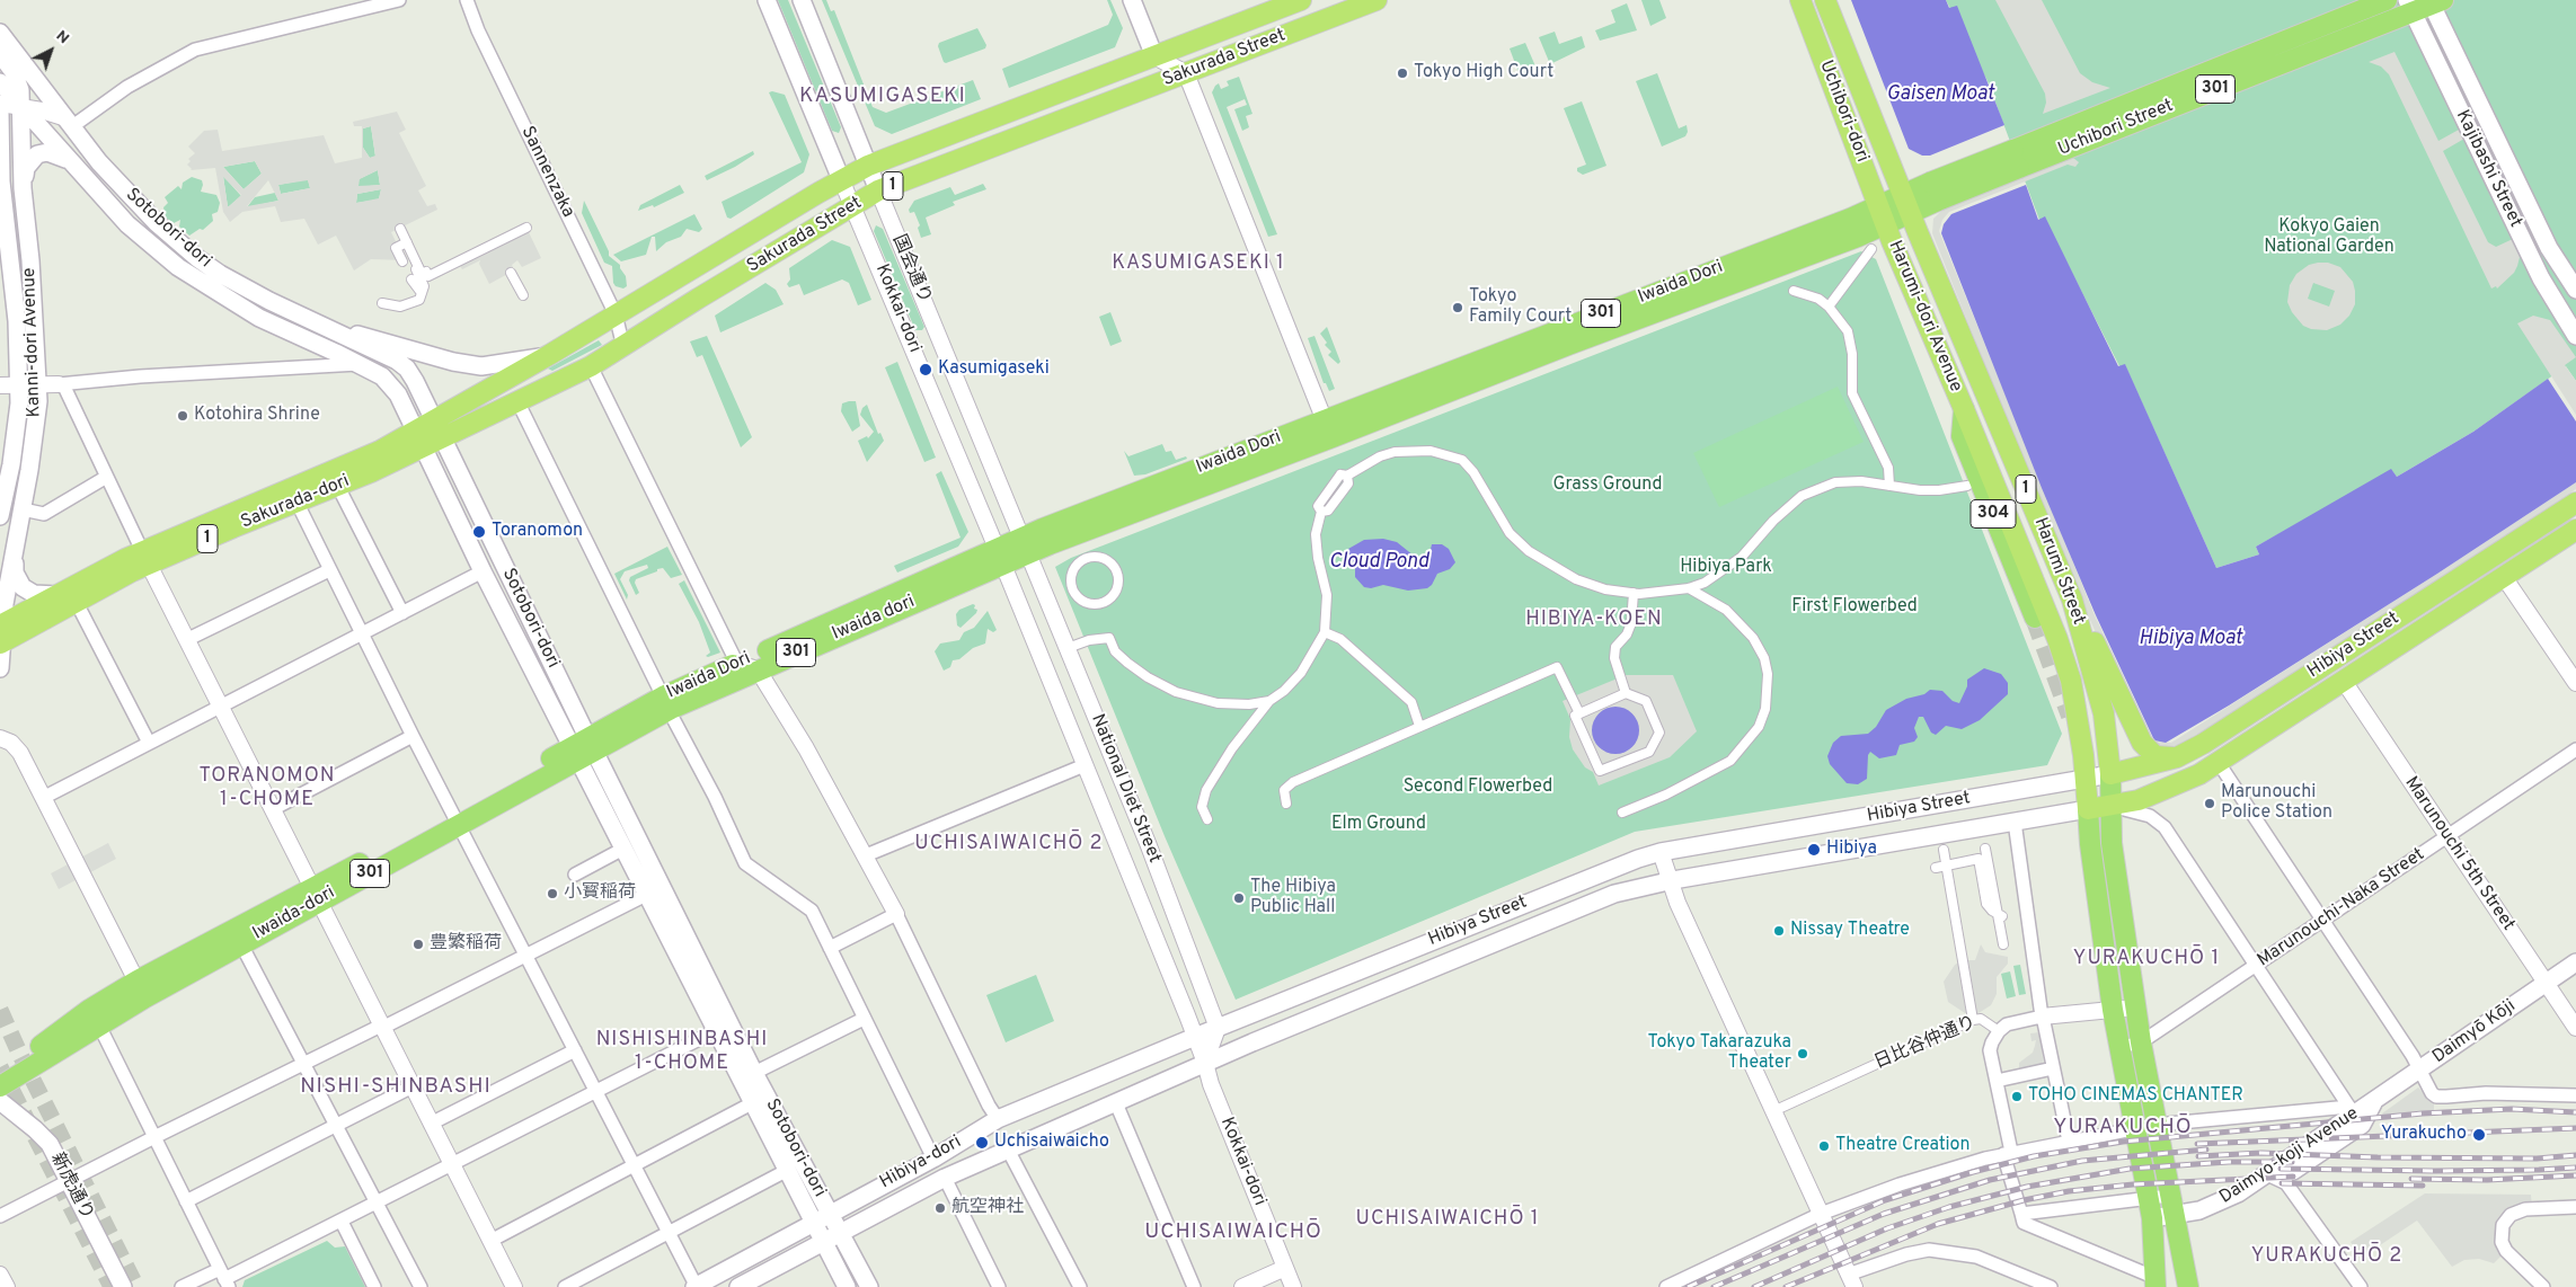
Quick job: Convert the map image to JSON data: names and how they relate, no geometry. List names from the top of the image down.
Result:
{
  "streets": {
    "highway": [
      "Sakurada Street",
      "Uchibori-dori",
      "1",
      "Harumi-dori Avenue",
      "Sakurada-dori",
      "Harumi Street",
      "Hibiya Street"
    ],
    "main road": [
      "301",
      "Uchibori Street",
      "Kajibashi Street",
      "Sotobori-dori",
      "国会通り",
      "Iwaida Dori",
      "Kanni-dori Avenue",
      "304",
      "Iwaida dori",
      "Iwaida-dori",
      "Daimyō Kōji",
      "Daimyo-koji Avenue",
      "Hibiya-dori",
      "新虎通り"
    ],
    "street": [
      "Sannenzaka",
      "Kokkai-dori",
      "National Diet Street",
      "Marunouchi 5th Street",
      "Marunouchi-Naka Street",
      "日比谷仲通り"
    ]
  },
  "crossings": [
    ["Sakurada Street", "Sannenzaka"],
    ["Sakurada Street", "Sotobori-dori"],
    ["Sakurada Street", "国会通り"],
    ["Sakurada Street", "Kokkai-dori"],
    ["Sakurada Street", "Sakurada-dori"],
    ["Uchibori-dori", "Uchibori Street"],
    ["Uchibori-dori", "Iwaida Dori"],
    ["Uchibori-dori", "Harumi-dori Avenue"],
    ["Uchibori-dori", "Harumi Street"],
    ["Uchibori Street", "Kajibashi Street"],
    ["Uchibori Street", "Iwaida Dori"],
    ["Uchibori Street", "Harumi Street"],
    ["1", "Harumi Street"],
    ["1", "Hibiya Street"],
    ["Sotobori-dori", "Kanni-dori Avenue"],
    ["Sotobori-dori", "Sakurada-dori"],
    ["Sotobori-dori", "Iwaida dori"],
    ["Sotobori-dori", "Iwaida-dori"],
    ["Sotobori-dori", "Hibiya-dori"],
    ["国会通り", "Iwaida Dori"],
    ["国会通り", "National Diet Street"],
    ["Iwaida Dori", "Kokkai-dori"],
    ["Iwaida Dori", "Harumi-dori Avenue"],
    ["Iwaida Dori", "Harumi Street"],
    ["Iwaida Dori", "Iwaida dori"],
    ["Iwaida Dori", "National Diet Street"],
    ["Kokkai-dori", "Iwaida dori"],
    ["Kokkai-dori", "Hibiya Street"],
    ["Kokkai-dori", "National Diet Street"],
    ["Kokkai-dori", "Hibiya-dori"],
    ["Harumi-dori Avenue", "304"],
    ["Harumi-dori Avenue", "Harumi Street"],
    ["Kanni-dori Avenue", "Sakurada-dori"],
    ["304", "Harumi Street"],
    ["Harumi Street", "Hibiya Street"],
    ["Harumi Street", "日比谷仲通り"],
    ["Iwaida dori", "National Diet Street"],
    ["Iwaida dori", "Iwaida-dori"],
    ["Hibiya Street", "National Diet Street"],
    ["Hibiya Street", "Marunouchi 5th Street"],
    ["Hibiya Street", "Hibiya-dori"],
    ["National Diet Street", "Hibiya-dori"],
    ["Marunouchi 5th Street", "Marunouchi-Naka Street"],
    ["Marunouchi 5th Street", "Daimyō Kōji"],
    ["Daimyō Kōji", "Daimyo-koji Avenue"]
  ],
  "districts": [
    "KASUMIGASEKI",
    "KASUMIGASEKI 1",
    "HIBIYA-KOEN",
    "TORANOMON 1-CHOME",
    "UCHISAIWAICHŌ 2",
    "YURAKUCHŌ 1",
    "NISHISHINBASHI 1-CHOME",
    "NISHI-SHINBASHI",
    "YURAKUCHŌ",
    "UCHISAIWAICHŌ 1",
    "UCHISAIWAICHŌ",
    "YURAKUCHŌ 2"
  ],
  "water": ["Gaisen Moat", "Cloud Pond", "Hibiya Moat"],
  "parks": [
    "Kokyo Gaien National Garden",
    "Grass Ground",
    "Hibiya Park",
    "First Flowerbed",
    "Second Flowerbed",
    "Elm Ground"
  ],
  "places": [
    "Tokyo High Court",
    "Tokyo Family Court",
    "Kasumigaseki",
    "Kotohira Shrine",
    "Toranomon",
    "Marunouchi Police Station",
    "Hibiya",
    "小寳稲荷",
    "The Hibiya Public Hall",
    "Nissay Theatre",
    "豊繁稲荷",
    "Tokyo Takarazuka Theater",
    "TOHO CINEMAS CHANTER",
    "Yurakucho",
    "Uchisaiwaicho",
    "Theatre Creation",
    "航空神社"
  ],
  "north": "top right"
}
